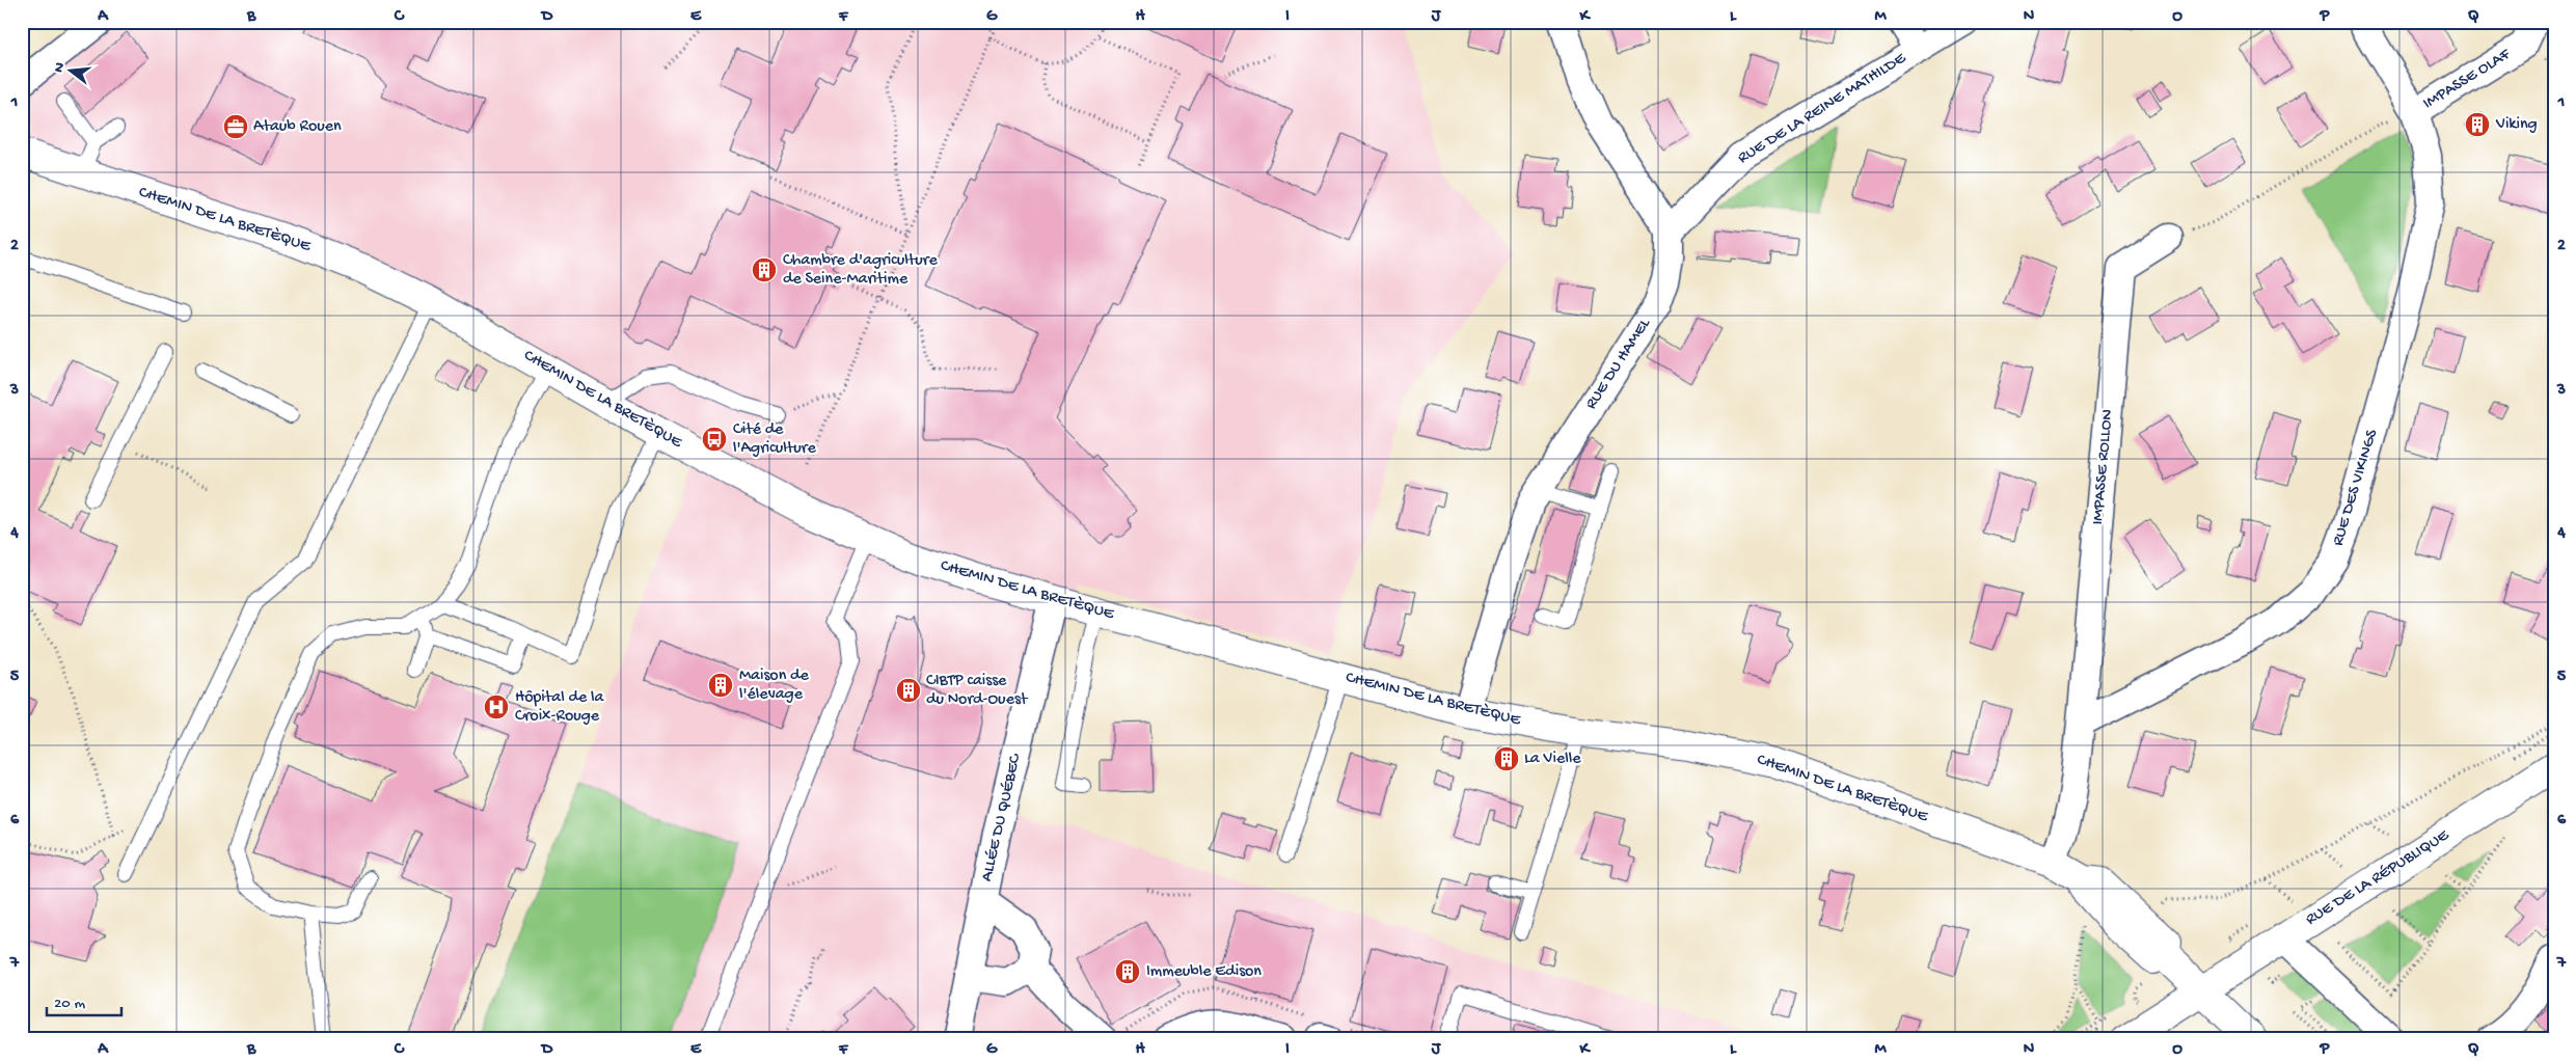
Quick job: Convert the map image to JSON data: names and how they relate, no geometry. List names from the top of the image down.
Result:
{
  "streets": {
    "street": [
      "IMPASSE OLAF",
      "RUE DE LA REINE MATHILDE",
      "CHEMIN DE LA BRETÈQUE",
      "RUE DU HAMEL",
      "IMPASSE ROLLON",
      "RUE DES VIKINGS",
      "ALLÉE DU QUÉBEC",
      "RUE DE LA RÉPUBLIQUE"
    ]
  },
  "crossings": [
    ["IMPASSE OLAF", "RUE DES VIKINGS"],
    ["RUE DE LA REINE MATHILDE", "RUE DU HAMEL"],
    ["CHEMIN DE LA BRETÈQUE", "RUE DU HAMEL"],
    ["CHEMIN DE LA BRETÈQUE", "ALLÉE DU QUÉBEC"],
    ["CHEMIN DE LA BRETÈQUE", "RUE DE LA RÉPUBLIQUE"],
    ["IMPASSE ROLLON", "RUE DES VIKINGS"]
  ],
  "places": {
    "building": [
      "Viking",
      "Chambre d'agriculture de Seine-Maritime",
      "Maison de l'élevage",
      "CIBTP caisse du Nord-Ouest",
      "La Vielle",
      "Immeuble Edison"
    ],
    "office": ["Ataub Rouen"],
    "bus stop": ["Cité de l'Agriculture"],
    "hospital": ["Hôpital de la Croix-Rouge"]
  },
  "scale_bar": "20 m",
  "north": "left",
  "grid": {
    "columns": [
      "A",
      "B",
      "C",
      "D",
      "E",
      "F",
      "G",
      "H",
      "I",
      "J",
      "K",
      "L",
      "M",
      "N",
      "O",
      "P",
      "Q"
    ],
    "rows": [
      "1",
      "2",
      "3",
      "4",
      "5",
      "6",
      "7"
    ]
  }
}
